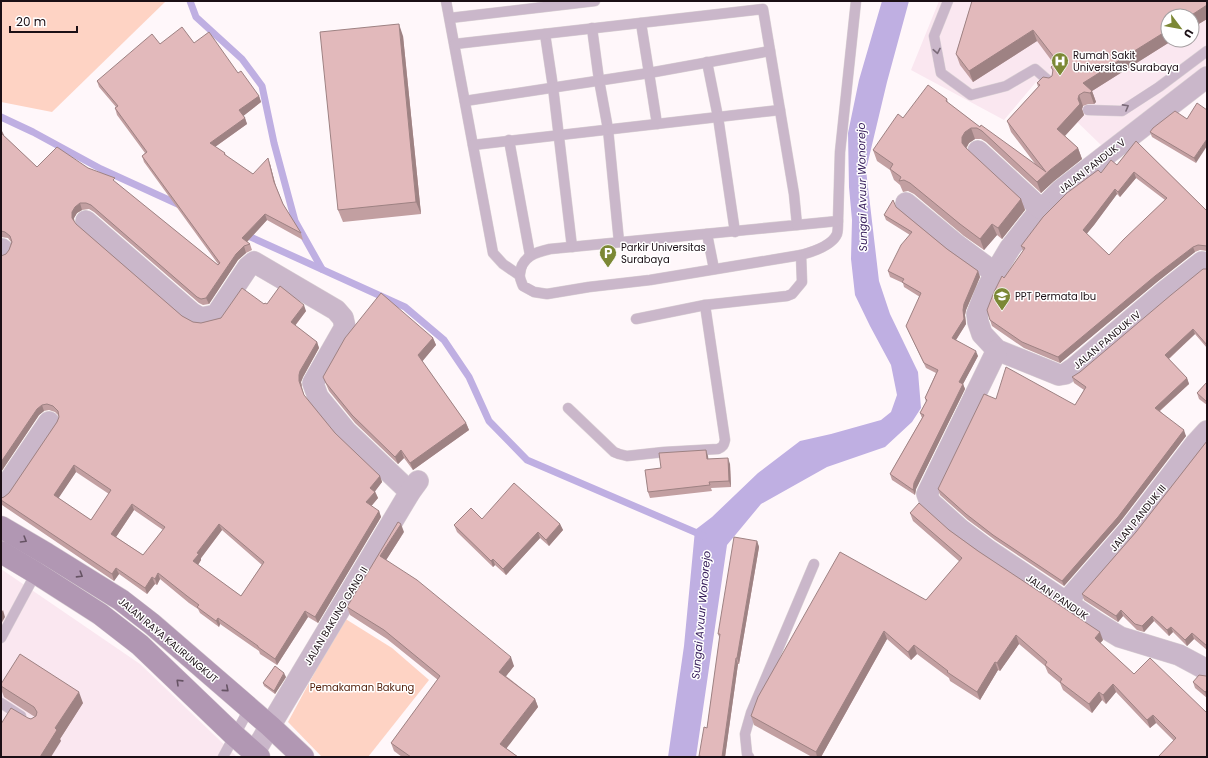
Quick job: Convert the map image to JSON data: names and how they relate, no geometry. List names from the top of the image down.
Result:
{
  "streets": {
    "main road": ["JALAN RAYA KALIRUNGKUT"],
    "street": [
      "JALAN PANDUK V",
      "JALAN PANDUK IV",
      "JALAN PANDUK III",
      "JALAN PANDUK",
      "JALAN BAKUNG GANG II"
    ]
  },
  "crossings": [
    ["JALAN PANDUK V", "JALAN PANDUK IV"],
    ["JALAN PANDUK V", "JALAN PANDUK"],
    ["JALAN PANDUK IV", "JALAN PANDUK"],
    ["JALAN PANDUK III", "JALAN PANDUK"],
    ["JALAN BAKUNG GANG II", "JALAN RAYA KALIRUNGKUT"]
  ],
  "water": ["Sungai Avuur Wonorejo"],
  "parks": ["Pemakaman Bakung"],
  "places": {
    "hospital": ["Rumah Sakit Universitas Surabaya"],
    "parking": ["Parkir Universitas Surabaya"],
    "school or university": ["PPT Permata Ibu"]
  },
  "scale_bar": "20 m",
  "north": "bottom right"
}
